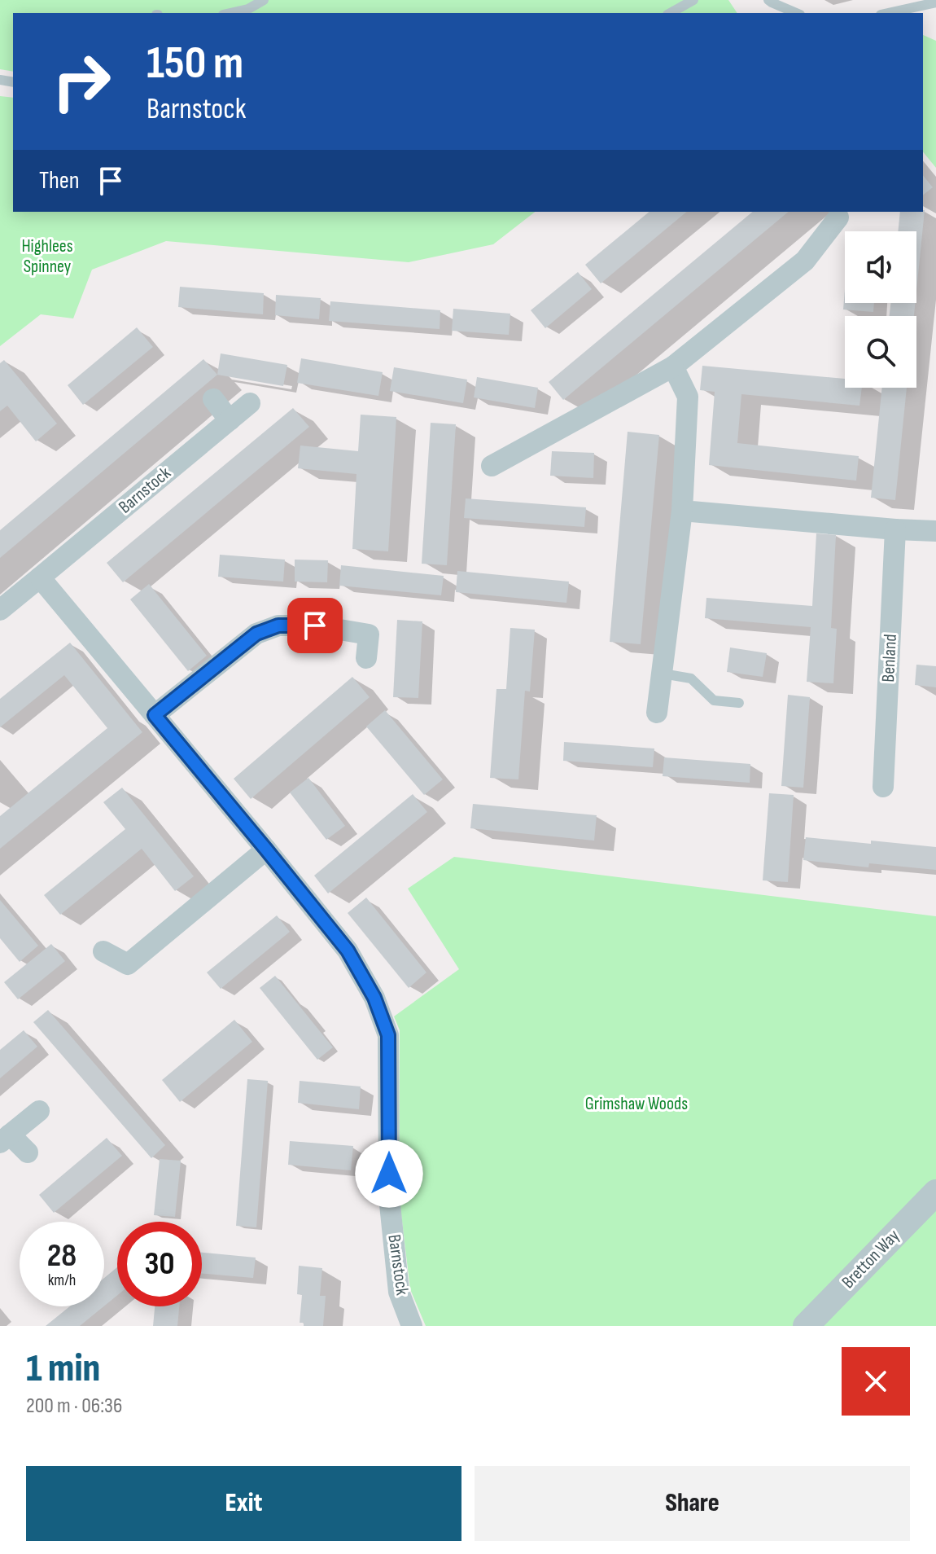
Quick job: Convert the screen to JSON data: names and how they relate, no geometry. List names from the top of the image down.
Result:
{
  "streets": {
    "street": ["Barnstock", "Benland", "Bretton Way"]
  },
  "parks": ["Highlees Spinney", "Grimshaw Woods"],
  "page": {
    "turn": ["150 m", "Barnstock"],
    "then": "Then",
    "speed": "28 km/h",
    "limit": "30",
    "heading": ["1 min", "200 m · 06:36"],
    "buttons": ["Exit", "Share"]
  }
}
